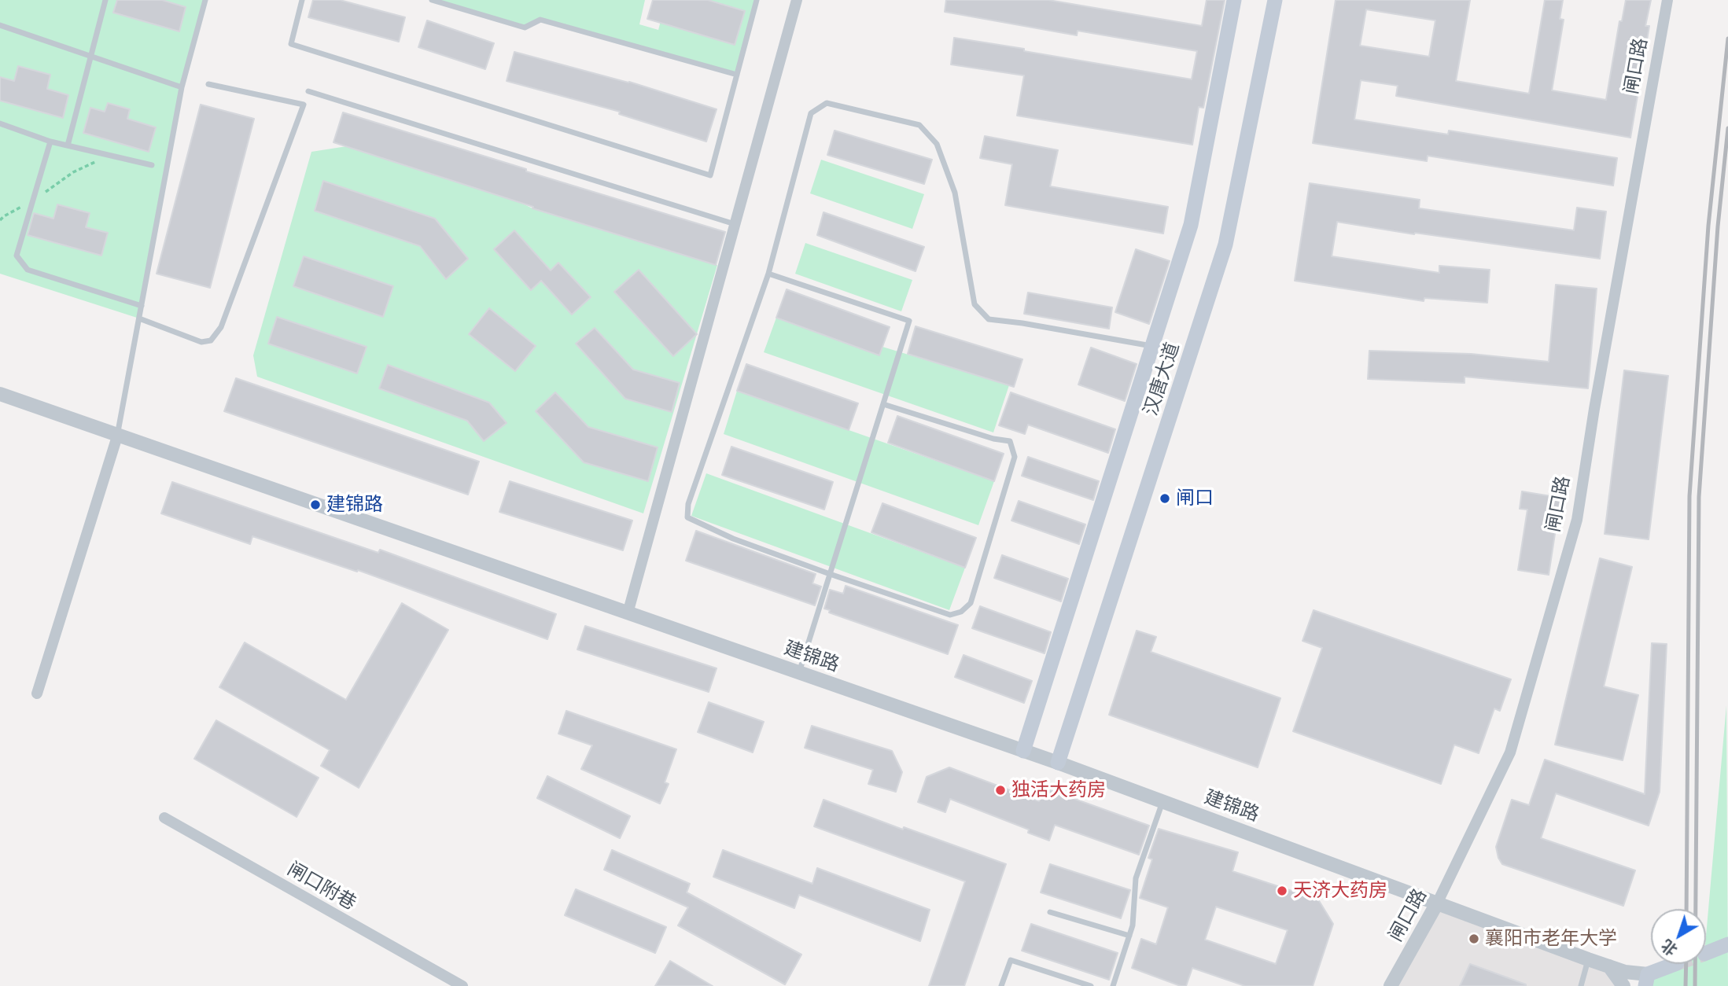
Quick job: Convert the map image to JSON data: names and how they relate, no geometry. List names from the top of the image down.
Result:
{
  "streets": {
    "main road": ["汉唐大道"],
    "street": ["闸口路", "建锦路", "闸口附巷"]
  },
  "crossings": [
    ["闸口路", "建锦路"],
    ["汉唐大道", "建锦路"]
  ],
  "places": [
    "闸口",
    "建锦路",
    "独活大药房",
    "天济大药房",
    "襄阳市老年大学"
  ],
  "north": "bottom left"
}
